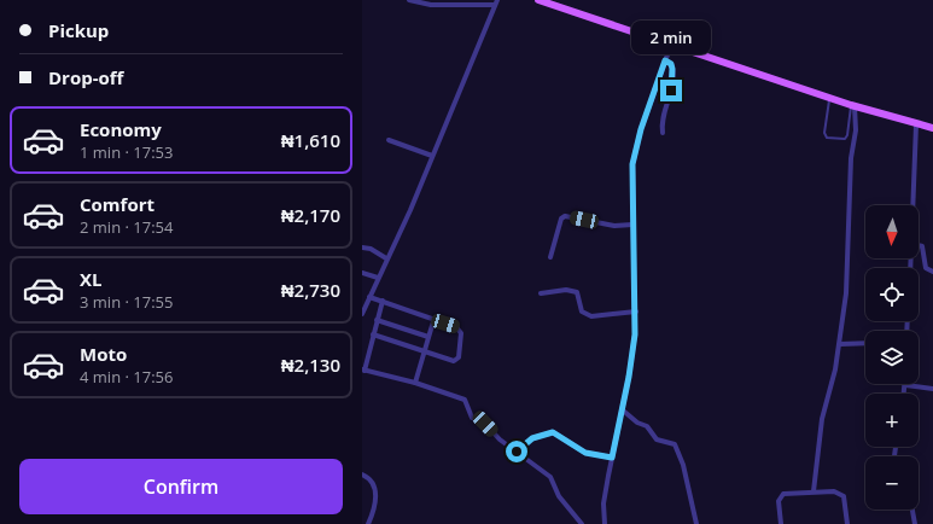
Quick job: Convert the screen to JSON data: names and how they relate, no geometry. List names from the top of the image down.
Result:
{
  "north": "bottom",
  "page": {
    "banner": ["Pickup", "Drop-off"],
    "bubble": "2 min",
    "list": [
      {
        "name": "Economy",
        "note": "1 min · 17:53",
        "value": "₦1,610"
      },
      {
        "name": "Comfort",
        "note": "2 min · 17:54",
        "value": "₦2,170"
      },
      {
        "name": "XL",
        "note": "3 min · 17:55",
        "value": "₦2,730"
      },
      {
        "name": "Moto",
        "note": "4 min · 17:56",
        "value": "₦2,130"
      }
    ],
    "map_buttons": ["+", "−"],
    "buttons": "Confirm"
  }
}
